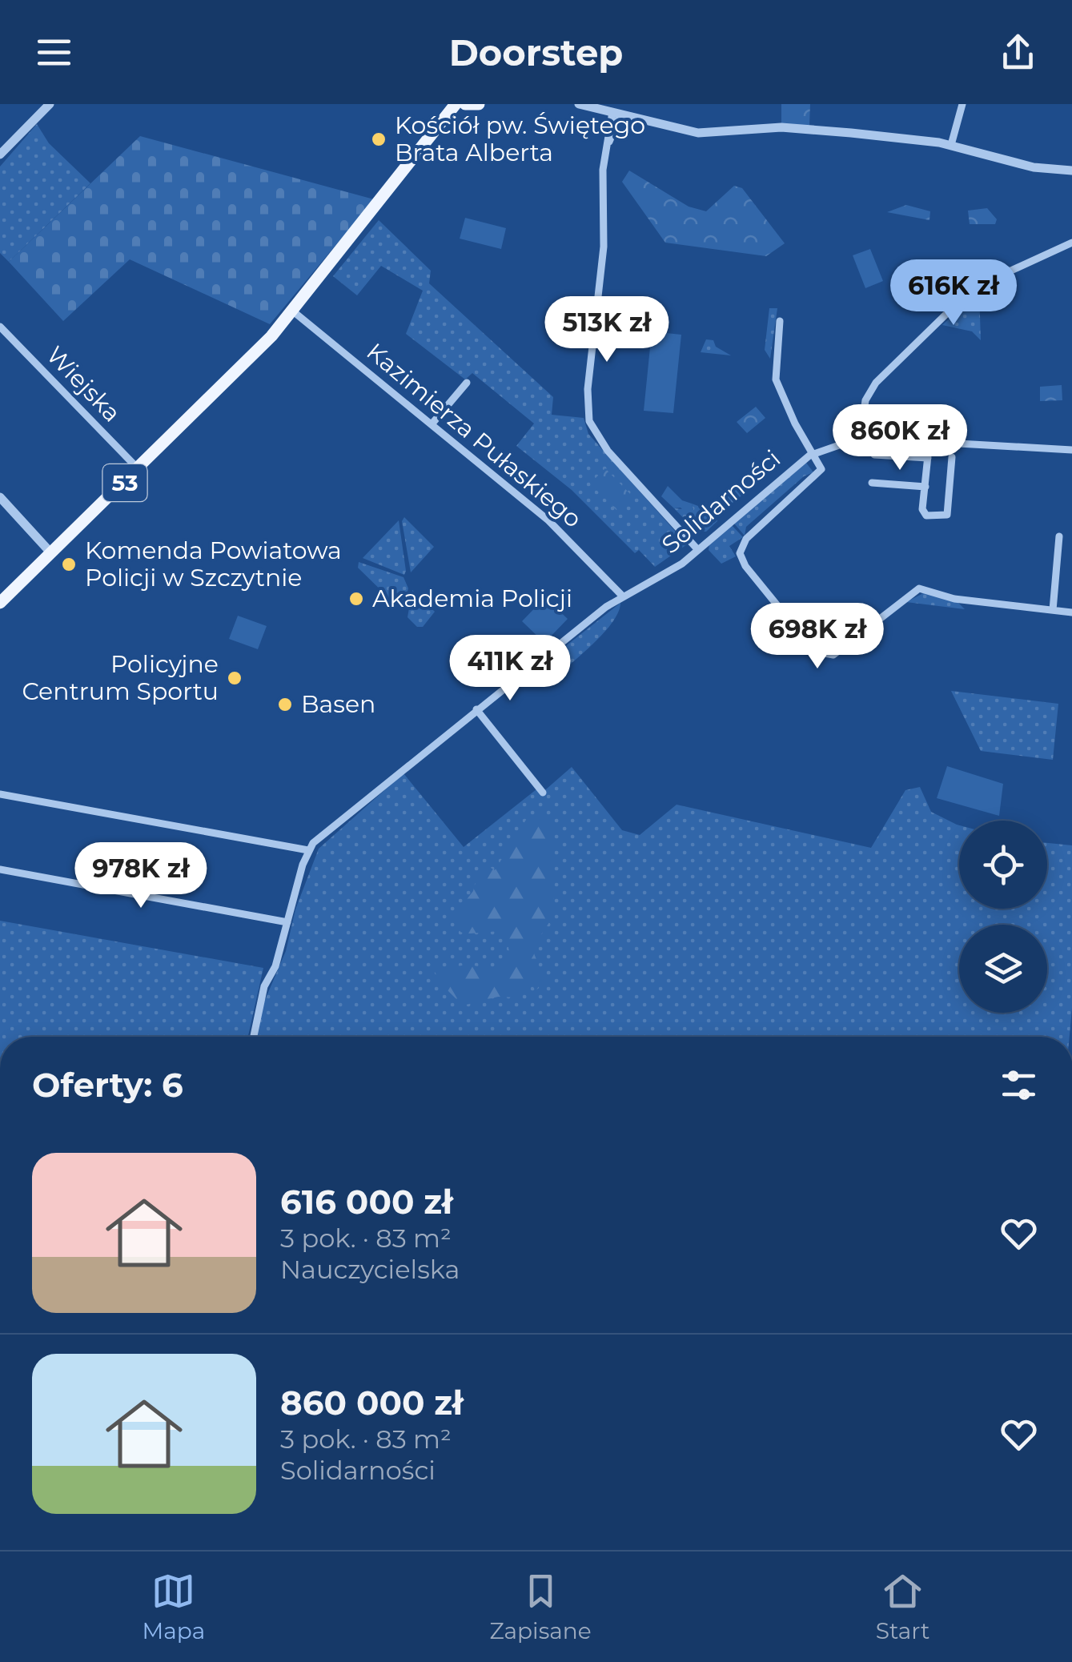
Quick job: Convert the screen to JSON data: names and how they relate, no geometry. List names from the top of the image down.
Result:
{
  "streets": {
    "main road": ["53"],
    "street": ["Wiejska", "Kazimierza Pułaskiego", "Solidarności"]
  },
  "crossings": [
    ["Wiejska", "53"],
    ["Kazimierza Pułaskiego", "53"],
    ["Kazimierza Pułaskiego", "Solidarności"]
  ],
  "places": [
    "Kościół pw. Świętego Brata Alberta",
    "Komenda Powiatowa Policji w Szczytnie",
    "Akademia Policji",
    "Policyjne Centrum Sportu",
    "Basen"
  ],
  "page": {
    "header": "Doorstep",
    "price": [
      "616K zł",
      "513K zł",
      "860K zł",
      "698K zł",
      "411K zł",
      "978K zł"
    ],
    "heading": "Oferty: 6",
    "list": [
      {
        "name": "616 000 zł",
        "note": "3 pok. · 83 m² · Nauczycielska"
      },
      {
        "name": "860 000 zł",
        "note": "3 pok. · 83 m² · Solidarności"
      }
    ],
    "tabs": ["Mapa", "Zapisane", "Start"]
  }
}
